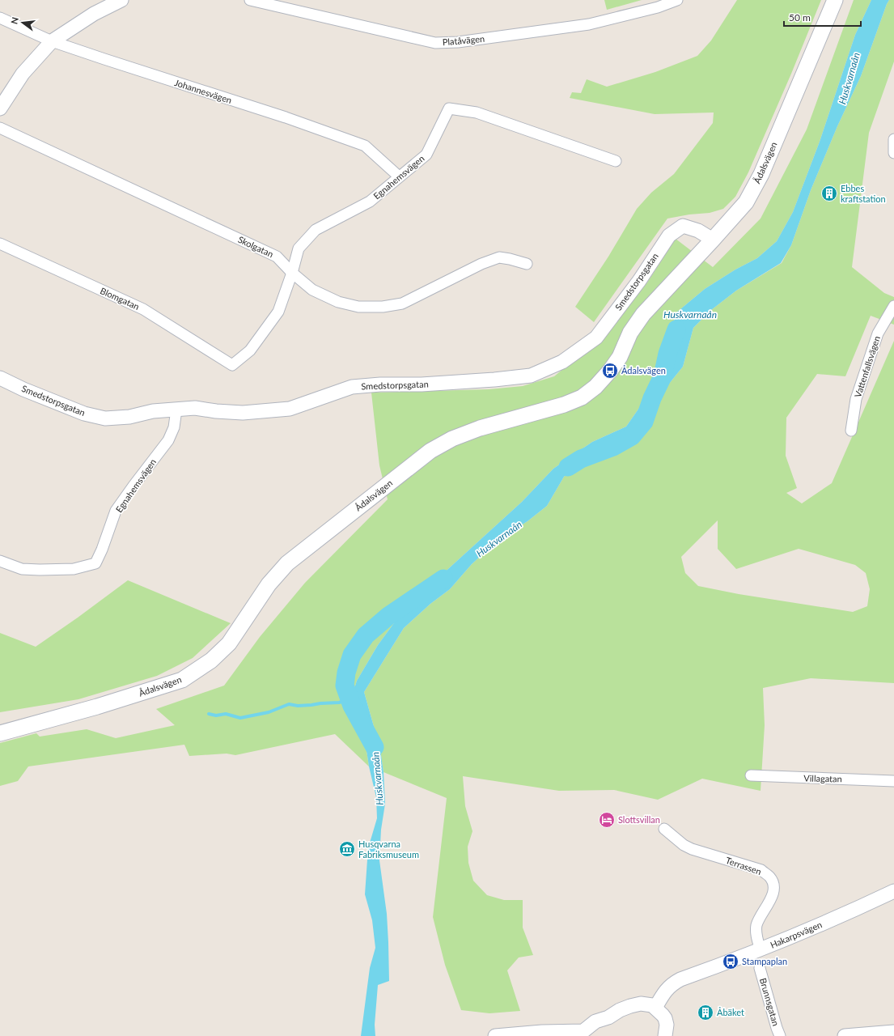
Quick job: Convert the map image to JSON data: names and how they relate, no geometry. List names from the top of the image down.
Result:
{
  "streets": {
    "main road": ["Ådalsvägen"],
    "street": [
      "Platåvägen",
      "Johannesvägen",
      "Egnahemsvägen",
      "Skolgatan",
      "Smedstorpsgatan",
      "Blomgatan",
      "Vattenfallsvägen",
      "Villagatan",
      "Terrassen",
      "Hakarpsvägen",
      "Brunnsgatan"
    ]
  },
  "crossings": [
    ["Johannesvägen", "Egnahemsvägen"],
    ["Ådalsvägen", "Smedstorpsgatan"],
    ["Egnahemsvägen", "Skolgatan"],
    ["Egnahemsvägen", "Smedstorpsgatan"],
    ["Egnahemsvägen", "Blomgatan"],
    ["Terrassen", "Hakarpsvägen"]
  ],
  "water": ["Huskvarnaån"],
  "places": {
    "building": ["Ebbes kraftstation", "Åbäket"],
    "bus stop": ["Ådalsvägen", "Stampaplan"],
    "hotel": ["Slottsvillan"],
    "museum": ["Husqvarna Fabriksmuseum"]
  },
  "scale_bar": "50 m",
  "north": "left"
}
